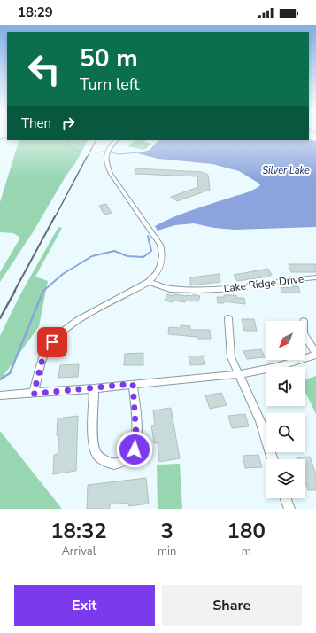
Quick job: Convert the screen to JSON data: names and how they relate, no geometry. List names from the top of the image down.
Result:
{
  "streets": {
    "street": ["Lake Ridge Drive"]
  },
  "water": ["Silver Lake"],
  "north": "bottom left",
  "page": {
    "status": "18:29",
    "turn": ["50 m", "Turn left"],
    "then": "Then",
    "eta": [
      "18:32",
      "Arrival",
      "3",
      "min",
      "180",
      "m"
    ],
    "buttons": ["Exit", "Share"]
  }
}
